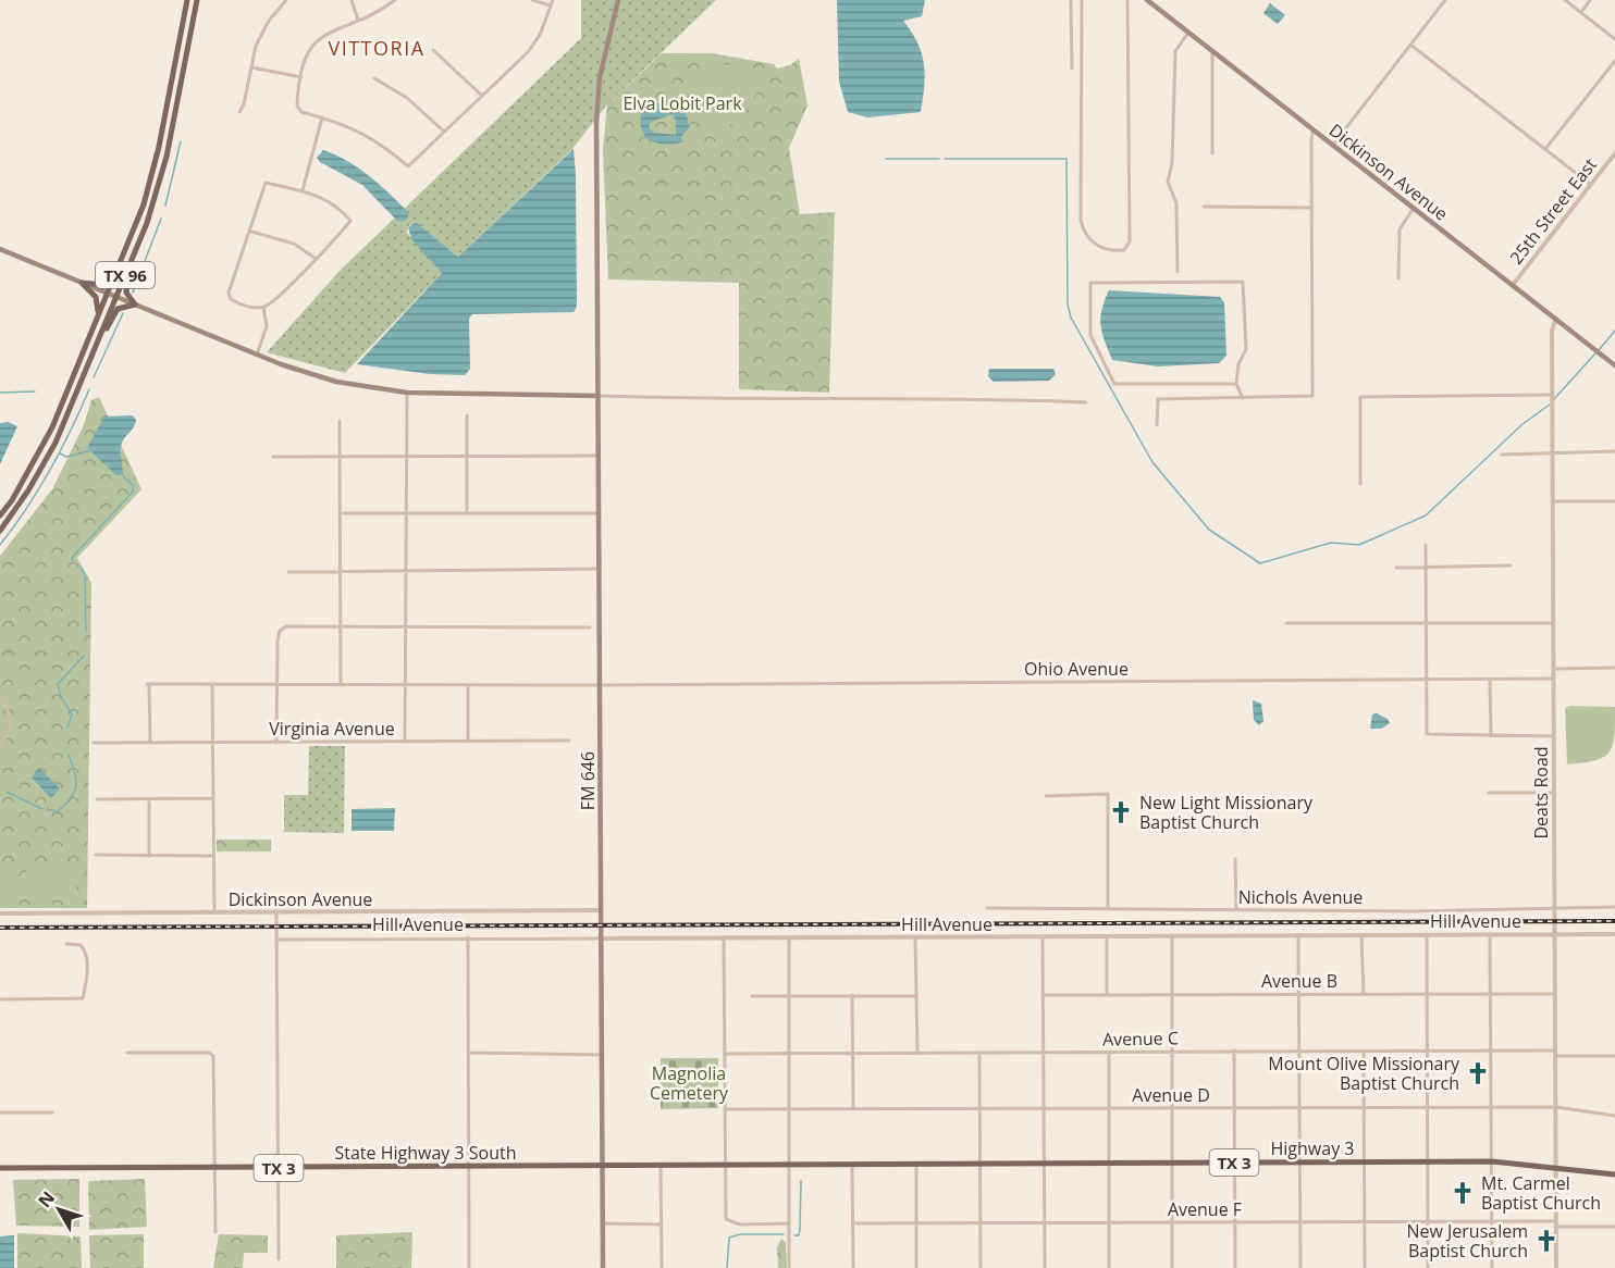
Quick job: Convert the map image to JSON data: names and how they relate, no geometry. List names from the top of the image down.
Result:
{
  "streets": {
    "main road": [
      "Dickinson Avenue",
      "TX 96",
      "FM 646",
      "Highway 3",
      "State Highway 3 South",
      "TX 3"
    ],
    "street": [
      "25th Street East",
      "Ohio Avenue",
      "Virginia Avenue",
      "Deats Road",
      "Nichols Avenue",
      "Hill Avenue",
      "Avenue B",
      "Avenue C",
      "Avenue D",
      "Avenue F"
    ]
  },
  "crossings": [
    ["Dickinson Avenue", "25th Street East"],
    ["Dickinson Avenue", "FM 646"],
    ["Dickinson Avenue", "Deats Road"],
    ["Ohio Avenue", "Virginia Avenue"],
    ["Ohio Avenue", "FM 646"],
    ["Ohio Avenue", "Deats Road"],
    ["FM 646", "Hill Avenue"],
    ["FM 646", "State Highway 3 South"],
    ["Deats Road", "Nichols Avenue"],
    ["Deats Road", "Hill Avenue"],
    ["Deats Road", "Avenue B"],
    ["Deats Road", "Avenue C"],
    ["Deats Road", "Avenue D"],
    ["Deats Road", "Highway 3"],
    ["Deats Road", "Avenue F"],
    ["Highway 3", "State Highway 3 South"]
  ],
  "districts": ["VITTORIA"],
  "parks": ["Elva Lobit Park", "Magnolia Cemetery"],
  "places": {
    "church": [
      "New Light Missionary Baptist Church",
      "Mount Olive Missionary Baptist Church",
      "Mt. Carmel Baptist Church",
      "New Jerusalem Baptist Church"
    ]
  },
  "north": "top left"
}
